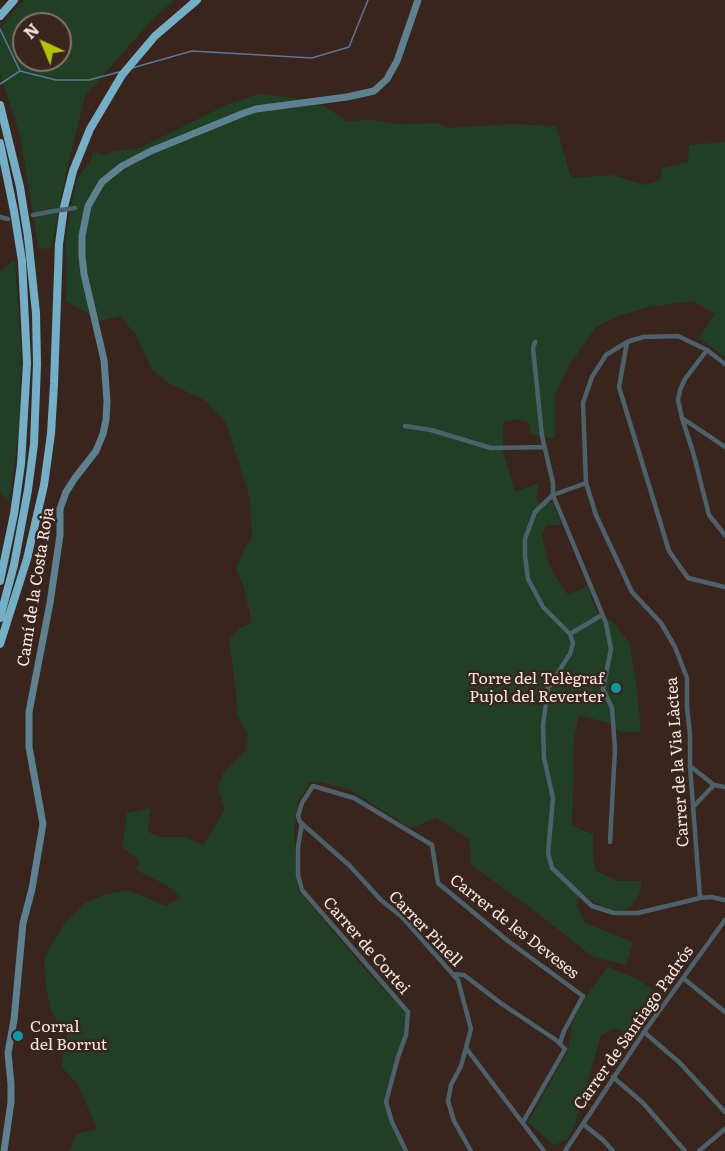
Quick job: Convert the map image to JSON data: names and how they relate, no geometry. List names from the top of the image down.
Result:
{
  "streets": {
    "street": [
      "Camí de la Costa Roja",
      "Carrer de la Via Làctea",
      "Carrer de les Deveses",
      "Carrer Pinell",
      "Carrer de Cortei",
      "Carrer de Santiago Padrós"
    ]
  },
  "crossings": [
    ["Carrer de les Deveses", "Carrer Pinell"],
    ["Carrer Pinell", "Carrer de Cortei"]
  ],
  "places": ["Torre del Telègraf Pujol del Reverter", "Corral del Borrut"],
  "north": "top left"
}
